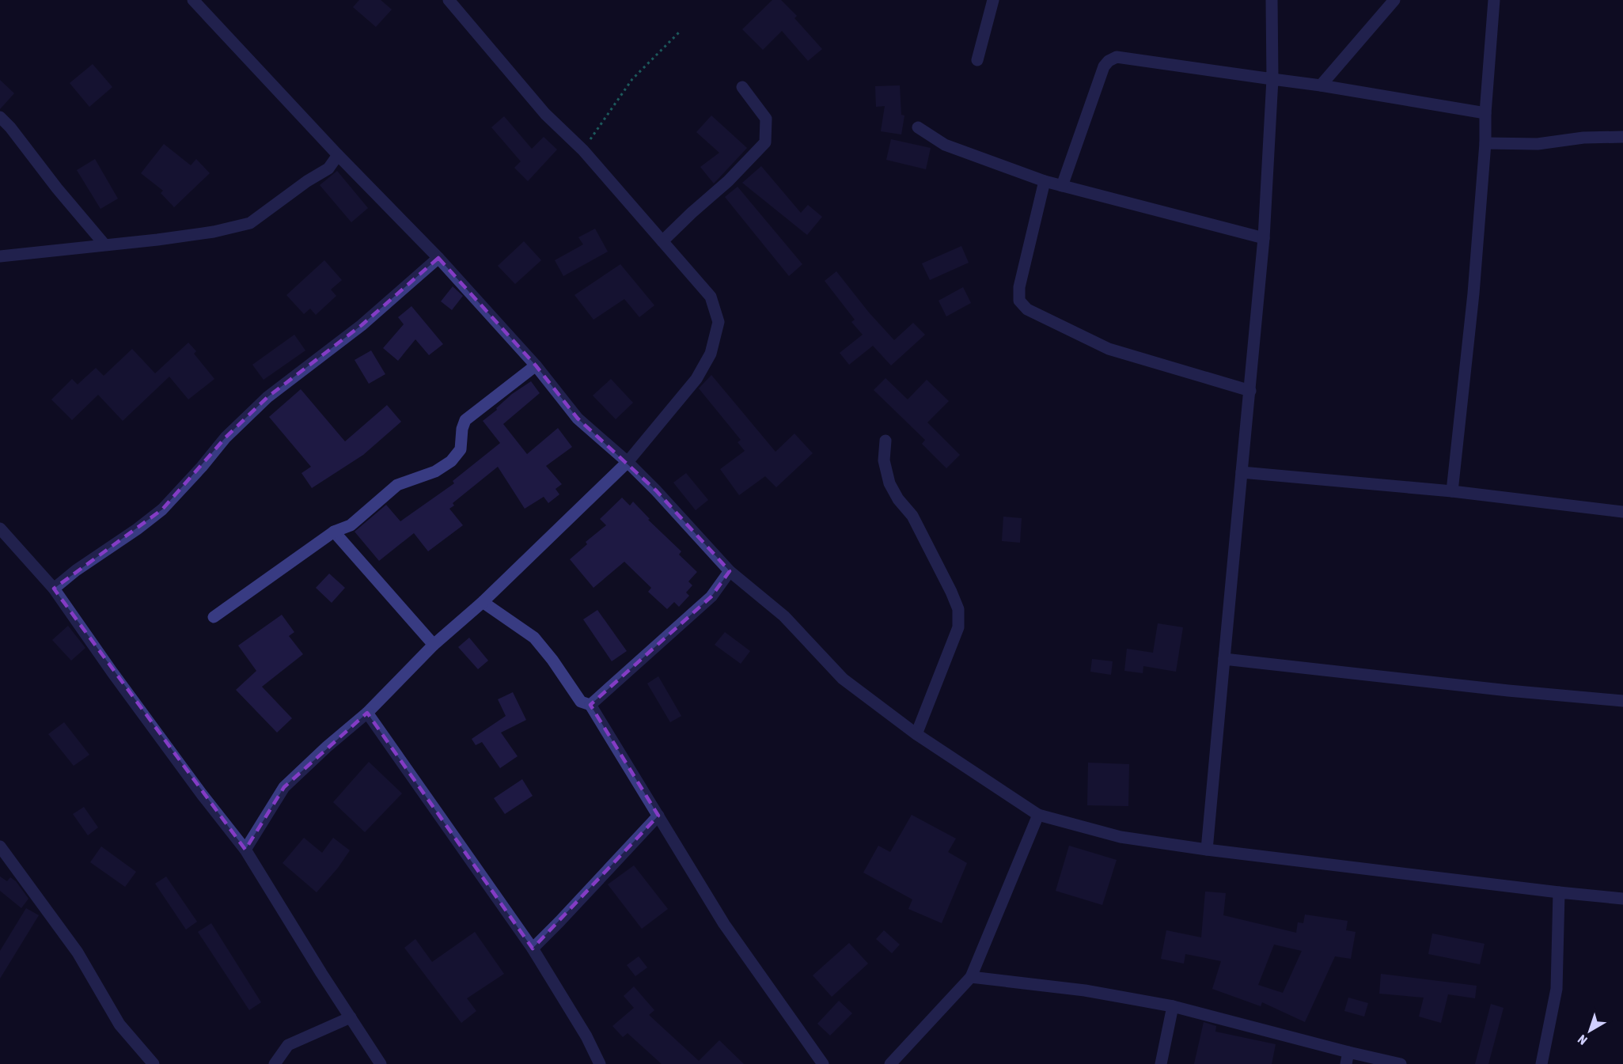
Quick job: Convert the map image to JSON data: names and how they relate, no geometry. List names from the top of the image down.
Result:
{
  "north": "bottom left"
}
